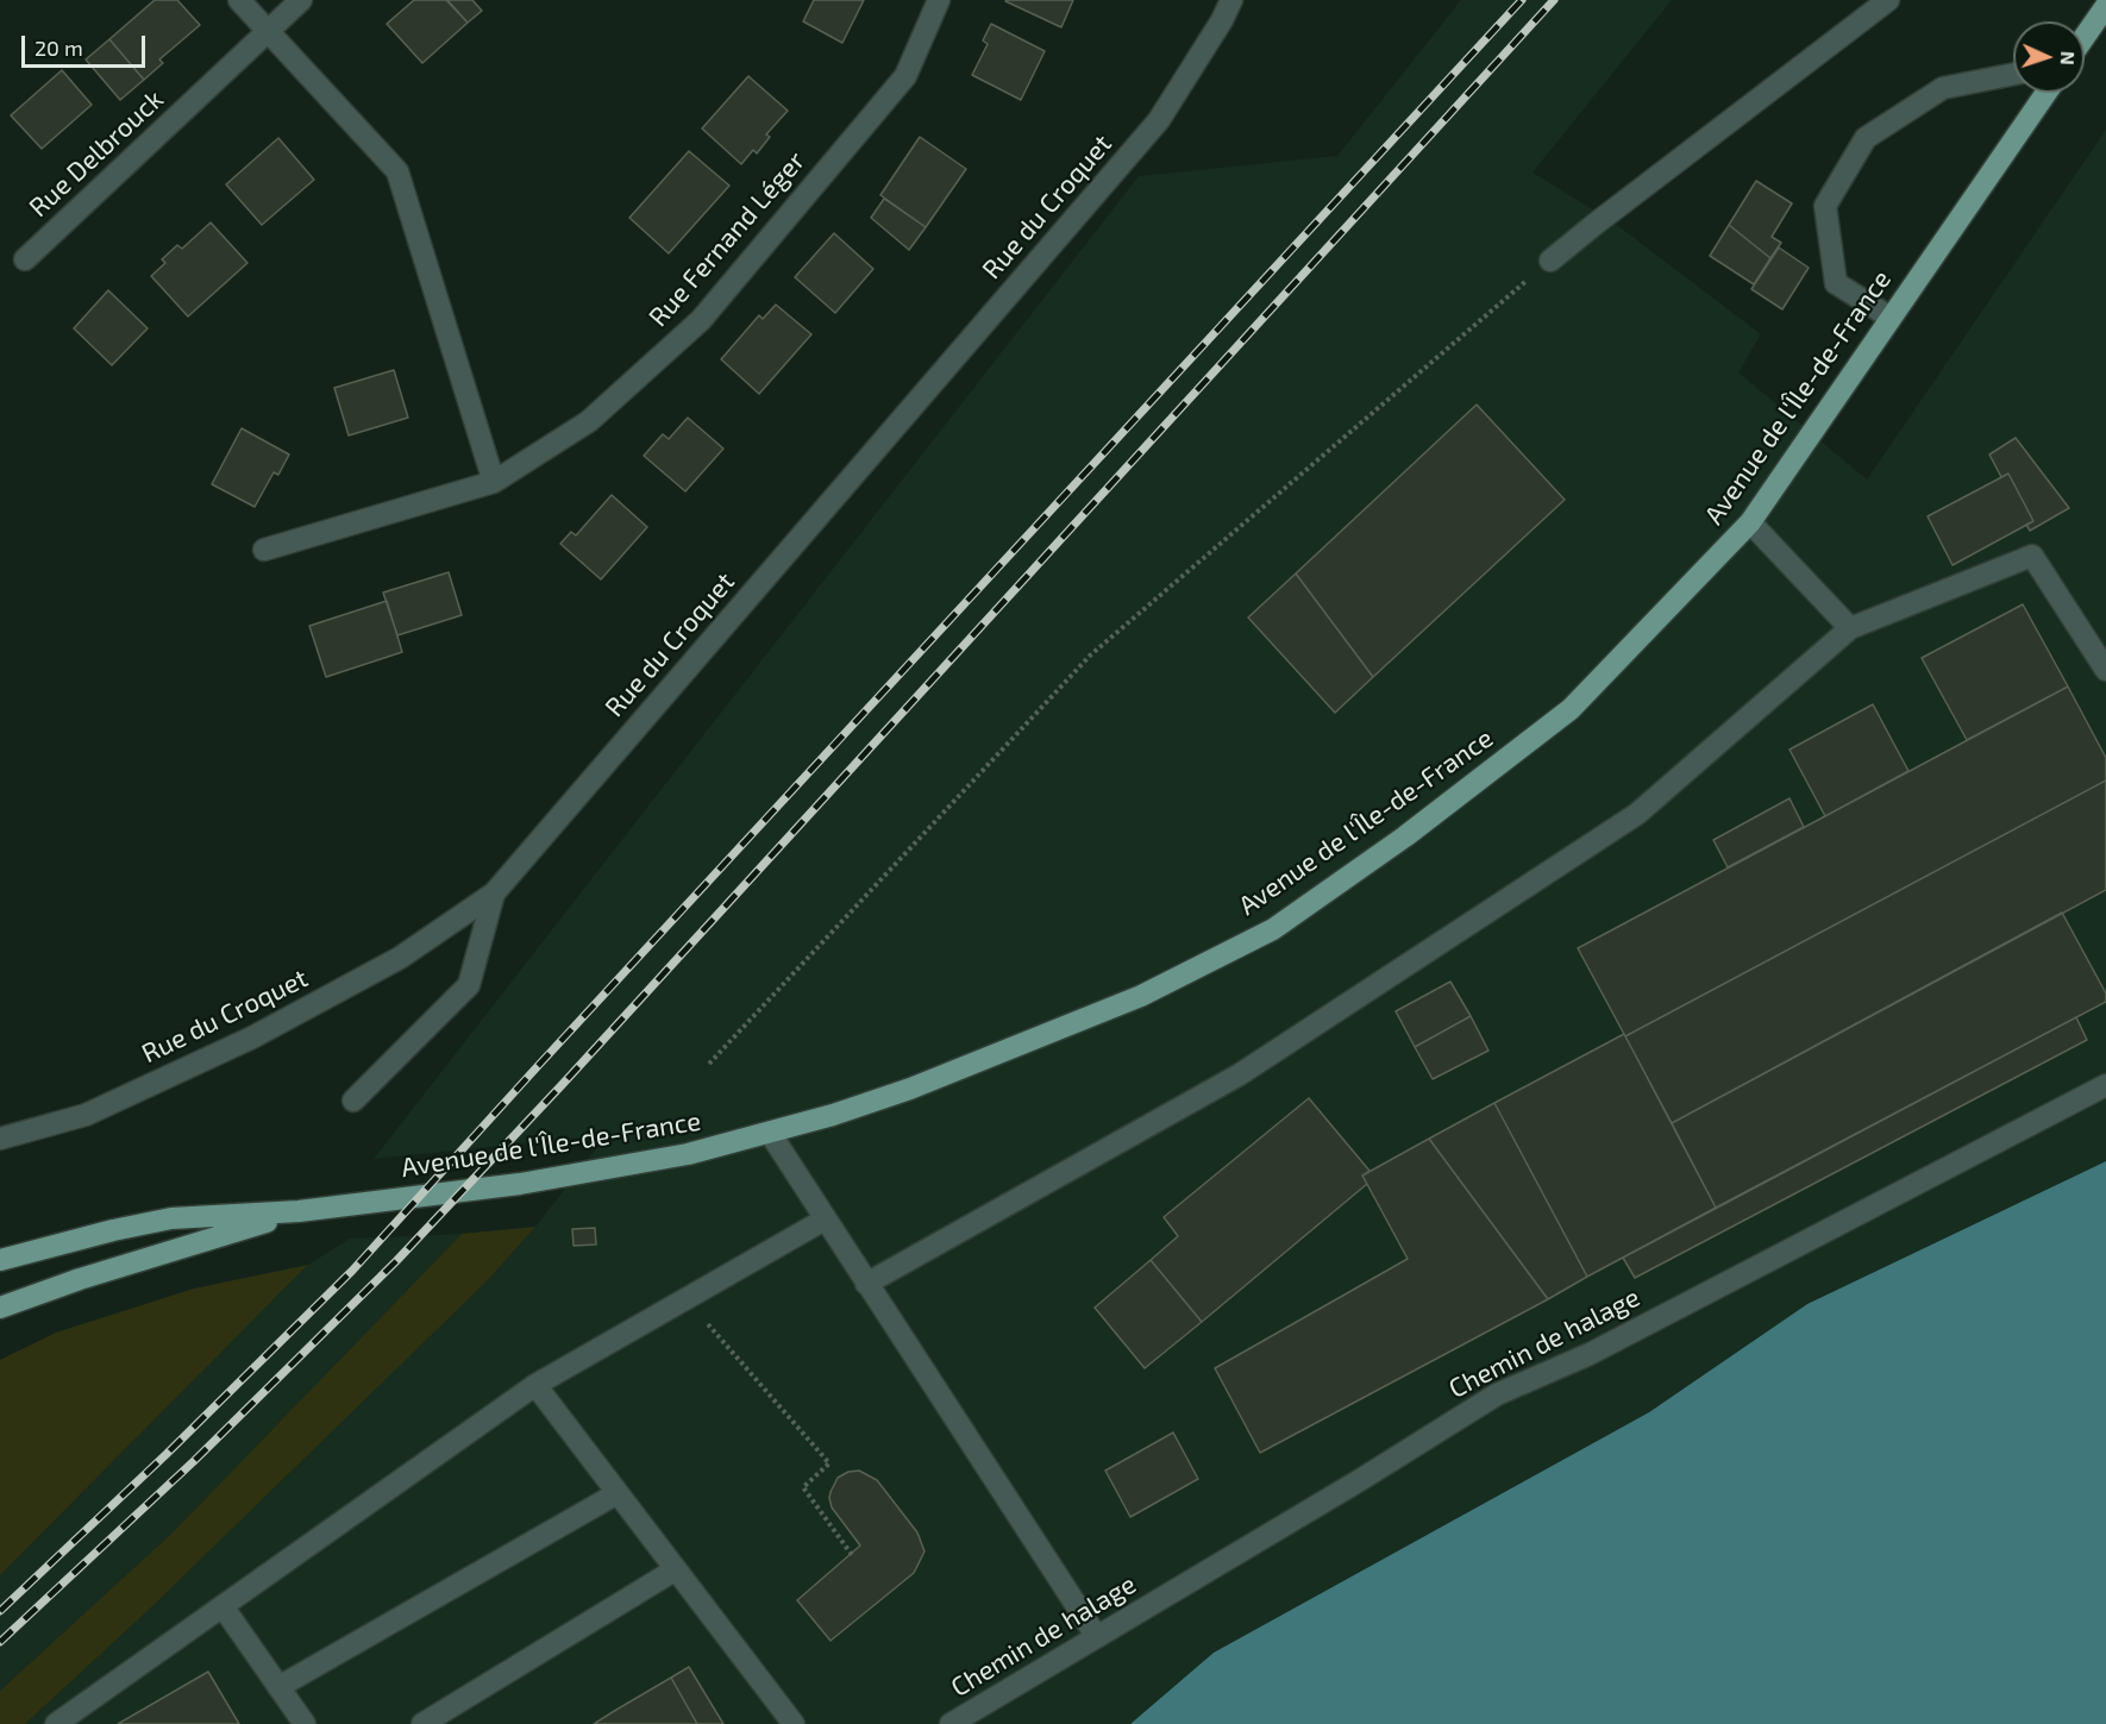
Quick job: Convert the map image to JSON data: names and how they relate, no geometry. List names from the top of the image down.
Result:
{
  "streets": {
    "main road": ["Avenue de l'Île-de-France"],
    "street": [
      "Rue Delbrouck",
      "Rue du Croquet",
      "Rue Fernand Léger",
      "Chemin de halage"
    ]
  },
  "scale_bar": "20 m",
  "north": "right"
}
